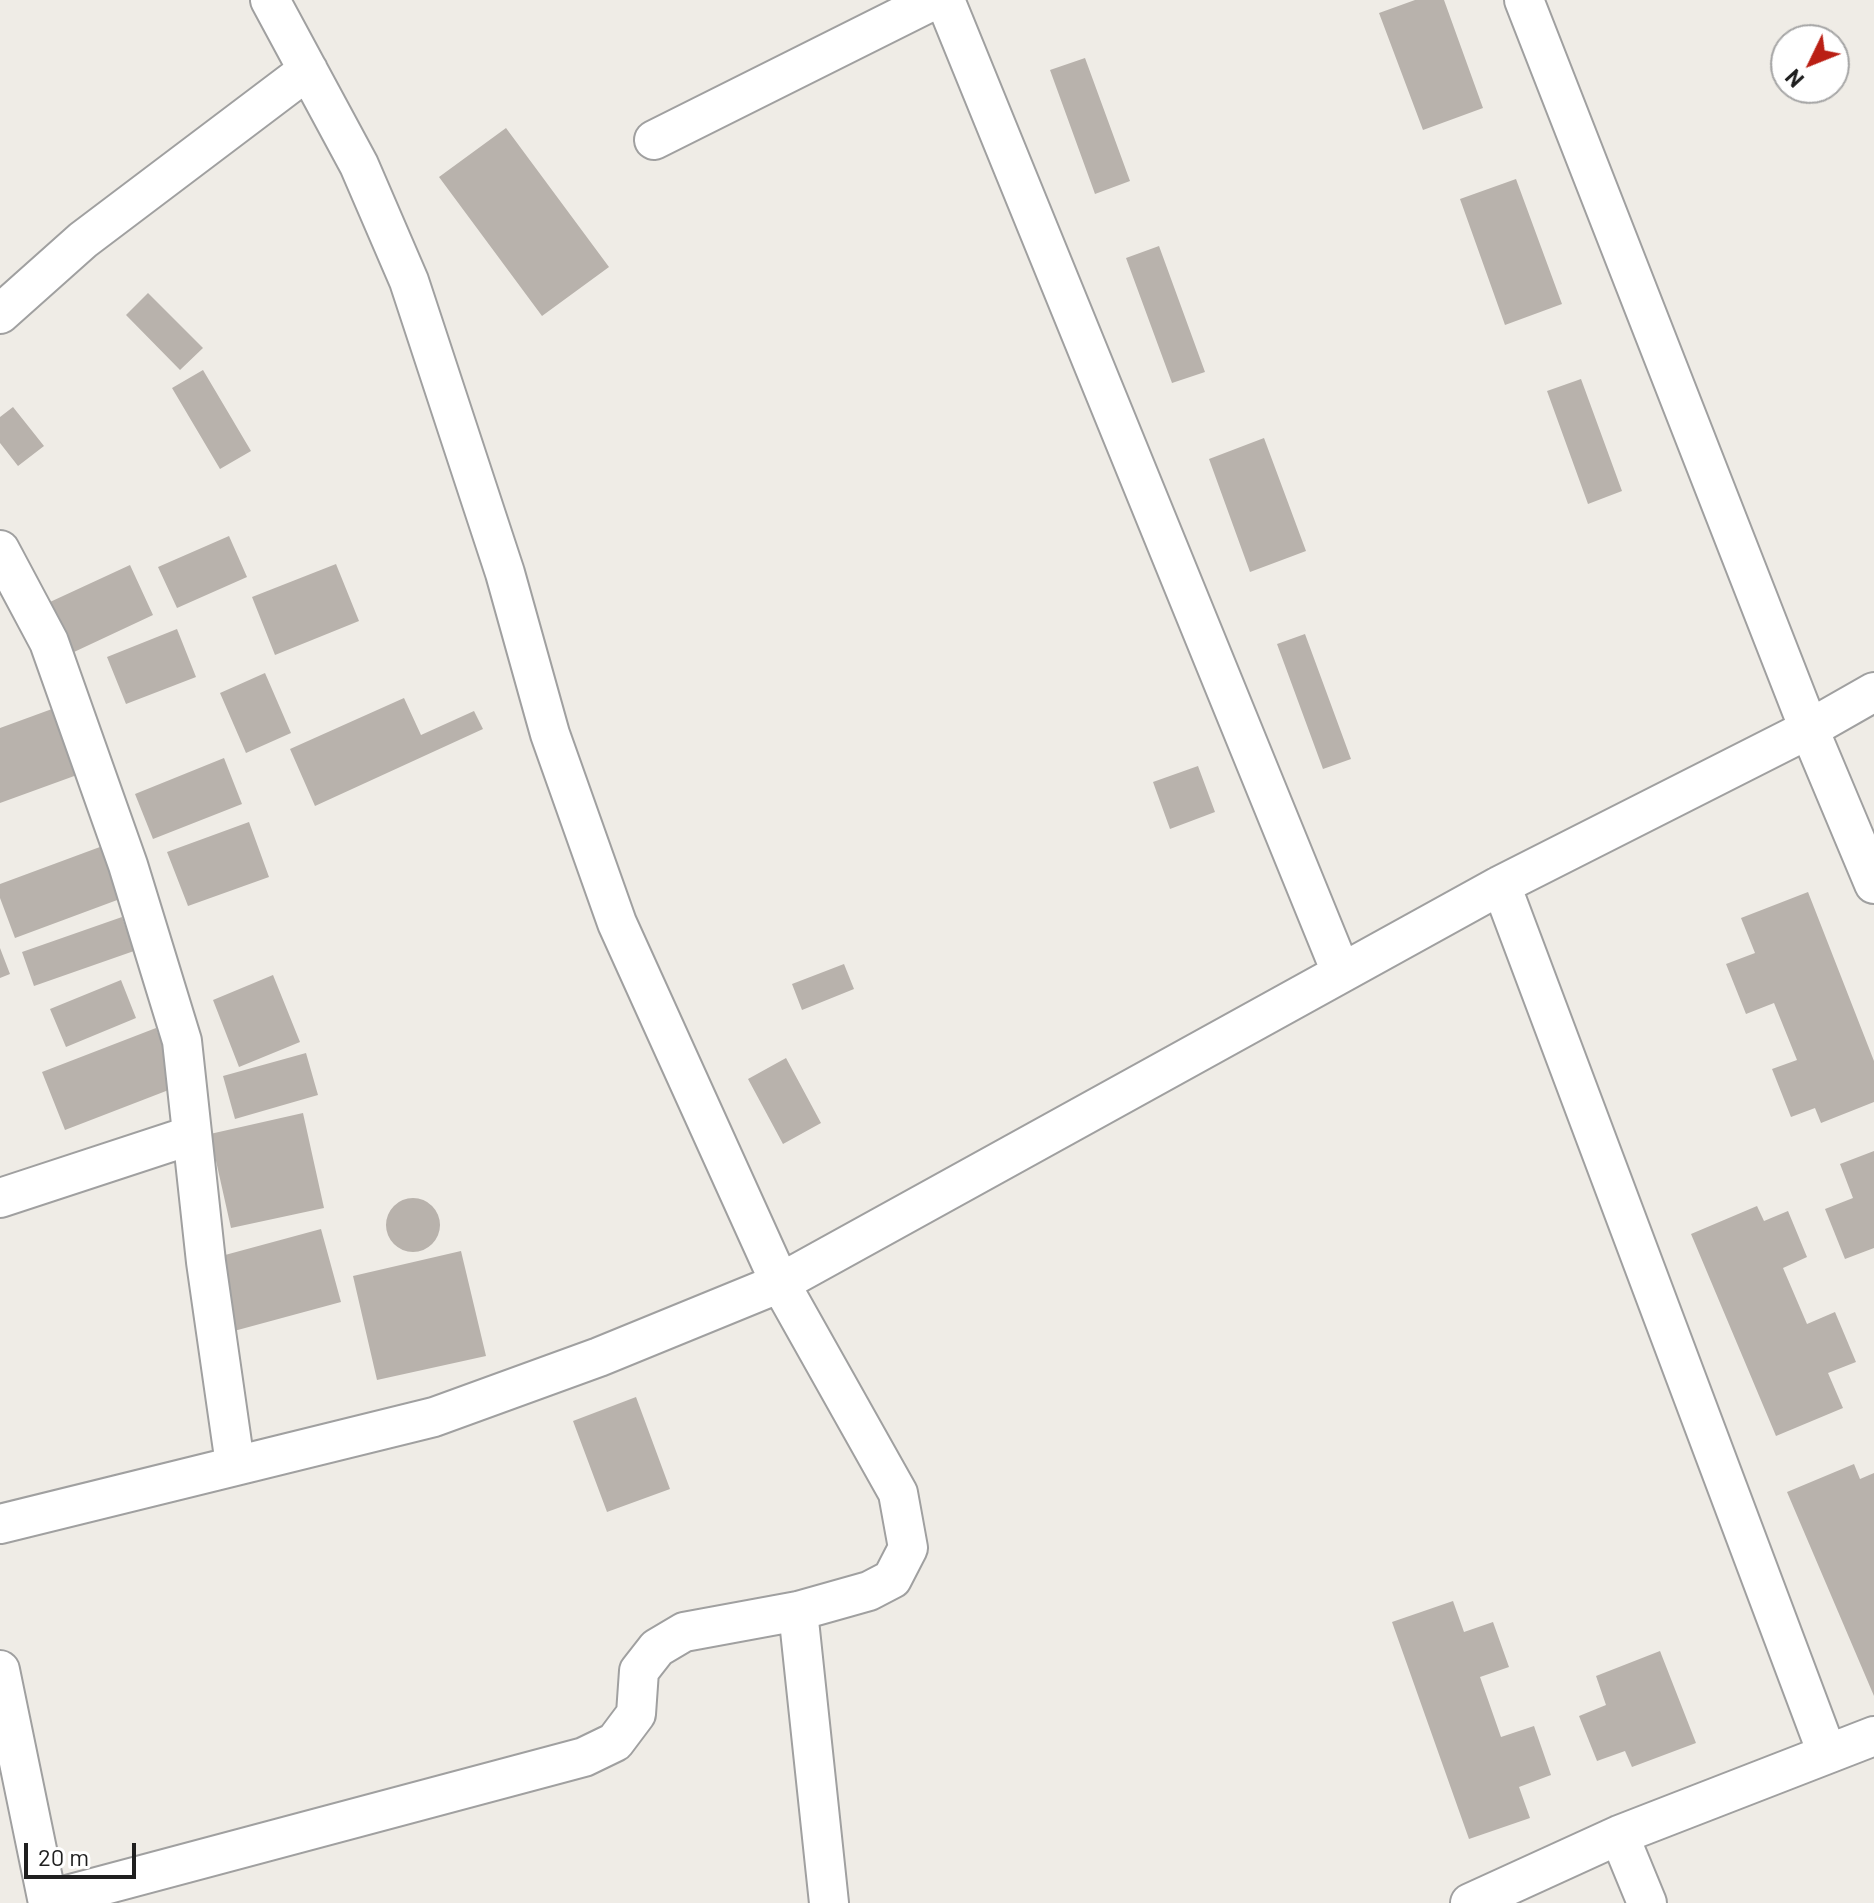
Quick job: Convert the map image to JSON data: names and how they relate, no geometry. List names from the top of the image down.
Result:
{
  "scale_bar": "20 m",
  "north": "bottom left"
}
